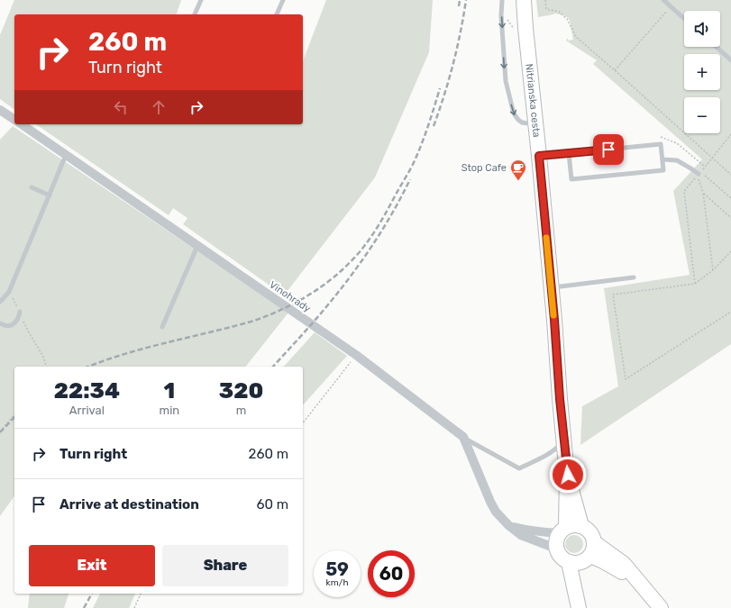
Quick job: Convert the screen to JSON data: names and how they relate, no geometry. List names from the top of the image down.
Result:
{
  "streets": {
    "main road": ["Nitrianska cesta"],
    "street": ["Vinohrady"]
  },
  "crossings": [
    ["Nitrianska cesta", "Vinohrady"]
  ],
  "places": {
    "cafe": ["Stop Cafe"]
  },
  "page": {
    "map_buttons": ["+", "−"],
    "turn": ["260 m", "Turn right"],
    "eta": [
      "22:34",
      "Arrival",
      "1",
      "min",
      "320",
      "m"
    ],
    "list": [
      {
        "name": "Turn right",
        "value": "260 m"
      },
      {
        "name": "Arrive at destination",
        "value": "60 m"
      }
    ],
    "buttons": ["Exit", "Share"],
    "speed": "59 km/h",
    "limit": "60"
  }
}
